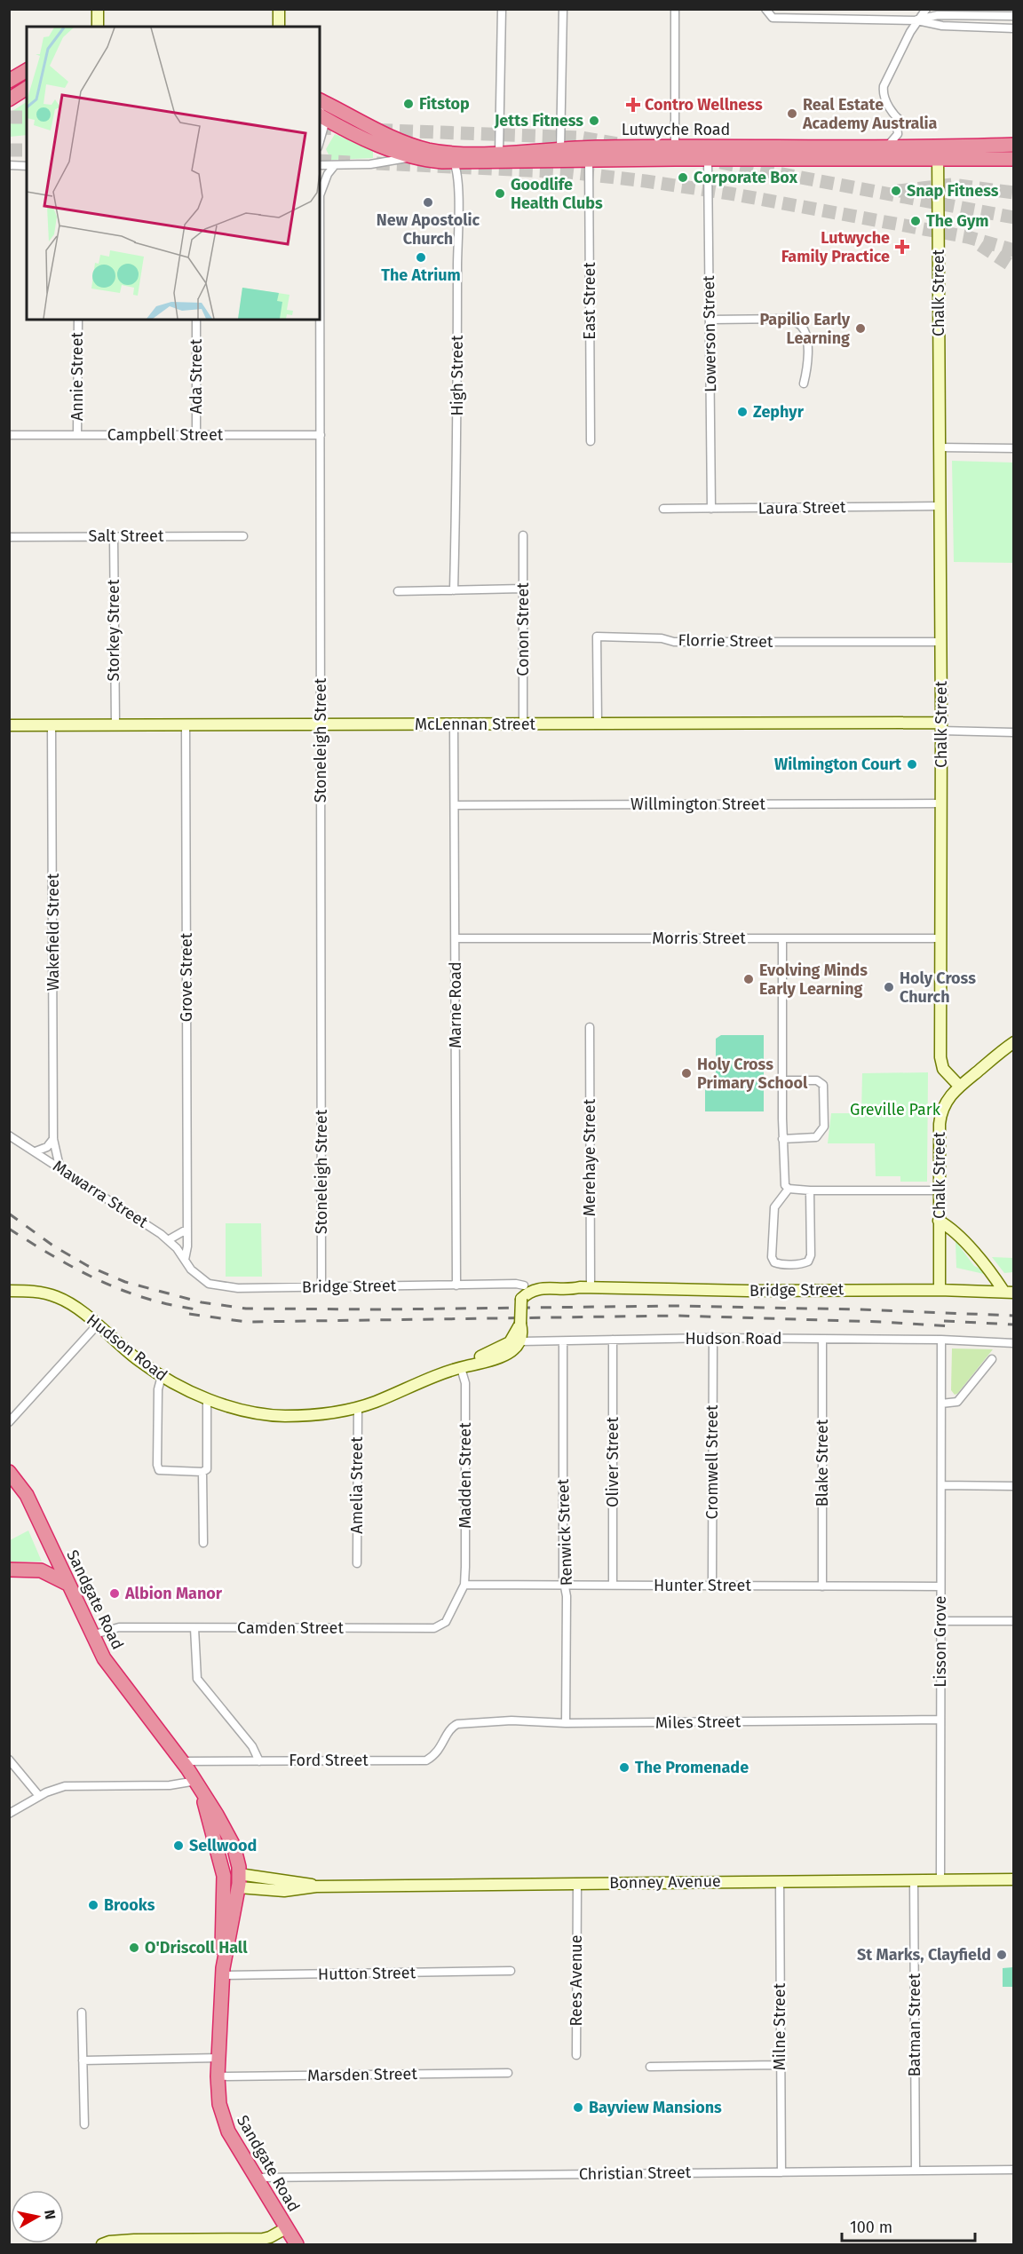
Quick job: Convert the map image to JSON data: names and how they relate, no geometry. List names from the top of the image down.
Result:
{
  "streets": {
    "highway": ["Lutwyche Road", "Sandgate Road"],
    "street": [
      "Chalk Street",
      "East Street",
      "Lowerson Street",
      "High Street",
      "Annie Street",
      "Ada Street",
      "Campbell Street",
      "Laura Street",
      "Salt Street",
      "Conon Street",
      "Storkey Street",
      "Florrie Street",
      "McLennan Street",
      "Stoneleigh Street",
      "Willmington Street",
      "Wakefield Street",
      "Morris Street",
      "Grove Street",
      "Marne Road",
      "Merehaye Street",
      "Mawarra Street",
      "Bridge Street",
      "Hudson Road",
      "Oliver Street",
      "Cromwell Street",
      "Blake Street",
      "Madden Street",
      "Amelia Street",
      "Renwick Street",
      "Hunter Street",
      "Camden Street",
      "Lisson Grove",
      "Miles Street",
      "Ford Street",
      "Bonney Avenue",
      "Hutton Street",
      "Rees Avenue",
      "Batman Street",
      "Milne Street",
      "Marsden Street",
      "Christian Street"
    ]
  },
  "crossings": [
    ["Lutwyche Road", "Chalk Street"],
    ["Lutwyche Road", "East Street"],
    ["Lutwyche Road", "Lowerson Street"],
    ["Lutwyche Road", "High Street"],
    ["Chalk Street", "Laura Street"],
    ["Chalk Street", "Florrie Street"],
    ["Chalk Street", "McLennan Street"],
    ["Chalk Street", "Willmington Street"],
    ["Chalk Street", "Morris Street"],
    ["Chalk Street", "Bridge Street"],
    ["Lowerson Street", "Laura Street"],
    ["Annie Street", "Campbell Street"],
    ["Ada Street", "Campbell Street"],
    ["Campbell Street", "Stoneleigh Street"],
    ["Salt Street", "Storkey Street"],
    ["Conon Street", "McLennan Street"],
    ["Storkey Street", "McLennan Street"],
    ["Florrie Street", "McLennan Street"],
    ["McLennan Street", "Stoneleigh Street"],
    ["McLennan Street", "Wakefield Street"],
    ["McLennan Street", "Grove Street"],
    ["McLennan Street", "Marne Road"],
    ["Stoneleigh Street", "Bridge Street"],
    ["Willmington Street", "Marne Road"],
    ["Wakefield Street", "Mawarra Street"],
    ["Morris Street", "Marne Road"],
    ["Grove Street", "Mawarra Street"],
    ["Grove Street", "Bridge Street"],
    ["Marne Road", "Bridge Street"],
    ["Merehaye Street", "Bridge Street"],
    ["Mawarra Street", "Bridge Street"],
    ["Hudson Road", "Oliver Street"],
    ["Hudson Road", "Cromwell Street"],
    ["Hudson Road", "Blake Street"],
    ["Hudson Road", "Madden Street"],
    ["Hudson Road", "Amelia Street"],
    ["Hudson Road", "Renwick Street"],
    ["Hudson Road", "Lisson Grove"],
    ["Oliver Street", "Hunter Street"],
    ["Cromwell Street", "Hunter Street"],
    ["Blake Street", "Hunter Street"],
    ["Madden Street", "Hunter Street"],
    ["Madden Street", "Camden Street"],
    ["Renwick Street", "Hunter Street"],
    ["Renwick Street", "Miles Street"],
    ["Hunter Street", "Camden Street"],
    ["Hunter Street", "Lisson Grove"],
    ["Sandgate Road", "Camden Street"],
    ["Sandgate Road", "Ford Street"],
    ["Sandgate Road", "Bonney Avenue"],
    ["Sandgate Road", "Hutton Street"],
    ["Sandgate Road", "Marsden Street"],
    ["Sandgate Road", "Christian Street"],
    ["Lisson Grove", "Miles Street"],
    ["Lisson Grove", "Bonney Avenue"],
    ["Miles Street", "Ford Street"],
    ["Bonney Avenue", "Rees Avenue"],
    ["Bonney Avenue", "Batman Street"],
    ["Bonney Avenue", "Milne Street"],
    ["Batman Street", "Christian Street"],
    ["Milne Street", "Christian Street"]
  ],
  "parks": ["Greville Park"],
  "places": {
    "other": [
      "Fitstop",
      "Real Estate Academy Australia",
      "Jetts Fitness",
      "Corporate Box",
      "Snap Fitness",
      "Goodlife Health Clubs",
      "New Apostolic Church",
      "The Gym",
      "The Atrium",
      "Papilio Early Learning",
      "Zephyr",
      "Wilmington Court",
      "Evolving Minds Early Learning",
      "Holy Cross Church",
      "Holy Cross Primary School",
      "Albion Manor",
      "The Promenade",
      "Sellwood",
      "Brooks",
      "O'Driscoll Hall",
      "St Marks, Clayfield",
      "Bayview Mansions"
    ],
    "health": ["Contro Wellness", "Lutwyche Family Practice"]
  },
  "scale_bar": "100 m",
  "north": "right"
}
